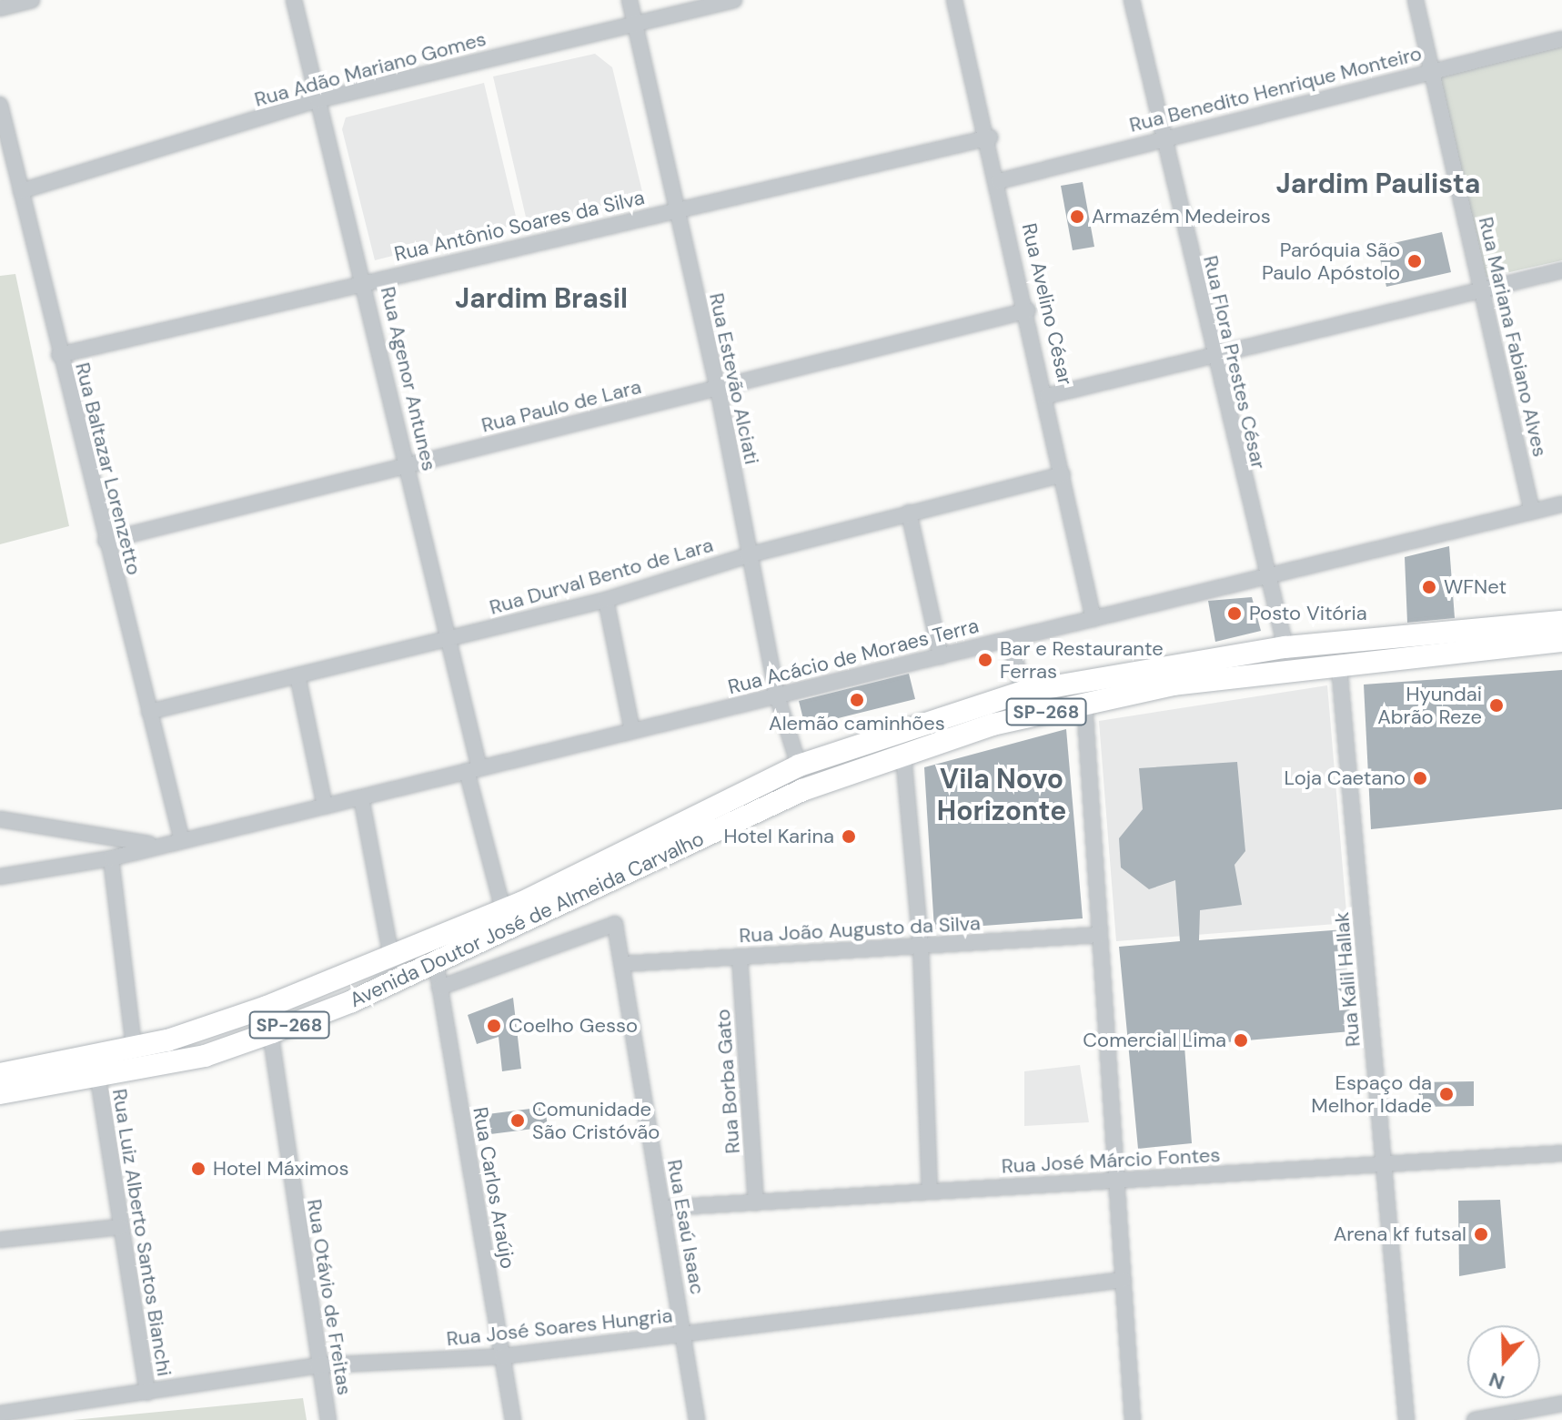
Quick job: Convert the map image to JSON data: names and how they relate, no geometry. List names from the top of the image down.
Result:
{
  "streets": {
    "main road": ["SP-268", "Avenida Doutor José de Almeida Carvalho"],
    "street": [
      "Rua Adão Mariano Gomes",
      "Rua Benedito Henrique Monteiro",
      "Rua Antônio Soares da Silva",
      "Rua Avelino César",
      "Rua Mariana Fabiano Alves",
      "Rua Flora Prestes César",
      "Rua Agenor Antunes",
      "Rua Estevão Alciati",
      "Rua Paulo de Lara",
      "Rua Baltazar Lorenzetto",
      "Rua Durval Bento de Lara",
      "Rua Acácio de Moraes Terra",
      "Rua João Augusto da Silva",
      "Rua Kalil Hallak",
      "Rua Borba Gato",
      "Rua José Márcio Fontes",
      "Rua Carlos Araújo",
      "Rua Esaú Isaac",
      "Rua Luiz Alberto Santos Bianchi",
      "Rua Otávio de Freitas",
      "Rua José Soares Hungria"
    ]
  },
  "crossings": [
    ["Rua Adão Mariano Gomes", "Rua Agenor Antunes"],
    ["Rua Adão Mariano Gomes", "Rua Estevão Alciati"],
    ["Rua Adão Mariano Gomes", "Rua Baltazar Lorenzetto"],
    ["Rua Benedito Henrique Monteiro", "Rua Avelino César"],
    ["Rua Benedito Henrique Monteiro", "Rua Mariana Fabiano Alves"],
    ["Rua Benedito Henrique Monteiro", "Rua Flora Prestes César"],
    ["Rua Antônio Soares da Silva", "Rua Avelino César"],
    ["Rua Antônio Soares da Silva", "Rua Agenor Antunes"],
    ["Rua Antônio Soares da Silva", "Rua Estevão Alciati"],
    ["Rua Antônio Soares da Silva", "Rua Baltazar Lorenzetto"],
    ["Rua Avelino César", "Rua Paulo de Lara"],
    ["Rua Avelino César", "Rua Durval Bento de Lara"],
    ["Rua Avelino César", "Rua Acácio de Moraes Terra"],
    ["Rua Mariana Fabiano Alves", "Rua Acácio de Moraes Terra"],
    ["Rua Flora Prestes César", "Rua Acácio de Moraes Terra"],
    ["Rua Flora Prestes César", "Avenida Doutor José de Almeida Carvalho"],
    ["Rua Agenor Antunes", "Rua Paulo de Lara"],
    ["Rua Agenor Antunes", "Rua Durval Bento de Lara"],
    ["Rua Agenor Antunes", "Rua Acácio de Moraes Terra"],
    ["Rua Agenor Antunes", "Avenida Doutor José de Almeida Carvalho"],
    ["Rua Estevão Alciati", "Rua Paulo de Lara"],
    ["Rua Estevão Alciati", "Rua Durval Bento de Lara"],
    ["Rua Estevão Alciati", "Rua Acácio de Moraes Terra"],
    ["Rua Estevão Alciati", "Avenida Doutor José de Almeida Carvalho"],
    ["Rua Paulo de Lara", "Rua Baltazar Lorenzetto"],
    ["Rua Baltazar Lorenzetto", "Rua Durval Bento de Lara"],
    ["Rua Baltazar Lorenzetto", "Rua Acácio de Moraes Terra"],
    ["Avenida Doutor José de Almeida Carvalho", "Rua Kalil Hallak"],
    ["Avenida Doutor José de Almeida Carvalho", "Rua Carlos Araújo"],
    ["Avenida Doutor José de Almeida Carvalho", "Rua Luiz Alberto Santos Bianchi"],
    ["Avenida Doutor José de Almeida Carvalho", "Rua Otávio de Freitas"],
    ["Rua João Augusto da Silva", "Rua Borba Gato"],
    ["Rua João Augusto da Silva", "Rua Esaú Isaac"],
    ["Rua Kalil Hallak", "Rua José Márcio Fontes"],
    ["Rua Borba Gato", "Rua José Márcio Fontes"],
    ["Rua José Márcio Fontes", "Rua Esaú Isaac"],
    ["Rua Carlos Araújo", "Rua Esaú Isaac"],
    ["Rua Carlos Araújo", "Rua José Soares Hungria"],
    ["Rua Esaú Isaac", "Rua José Soares Hungria"],
    ["Rua Luiz Alberto Santos Bianchi", "Rua José Soares Hungria"],
    ["Rua Otávio de Freitas", "Rua José Soares Hungria"]
  ],
  "districts": ["Jardim Paulista", "Jardim Brasil", "Vila Novo Horizonte"],
  "places": [
    "Armazém Medeiros",
    "Paróquia São Paulo Apóstolo",
    "WFNet",
    "Posto Vitória",
    "Bar e Restaurante Ferras",
    "Alemão caminhões",
    "Hyundai Abrão Reze",
    "Loja Caetano",
    "Hotel Karina",
    "Coelho Gesso",
    "Comercial Lima",
    "Espaço da Melhor Idade",
    "Comunidade São Cristóvão",
    "Hotel Máximos",
    "Arena kf futsal"
  ],
  "north": "bottom"
}
